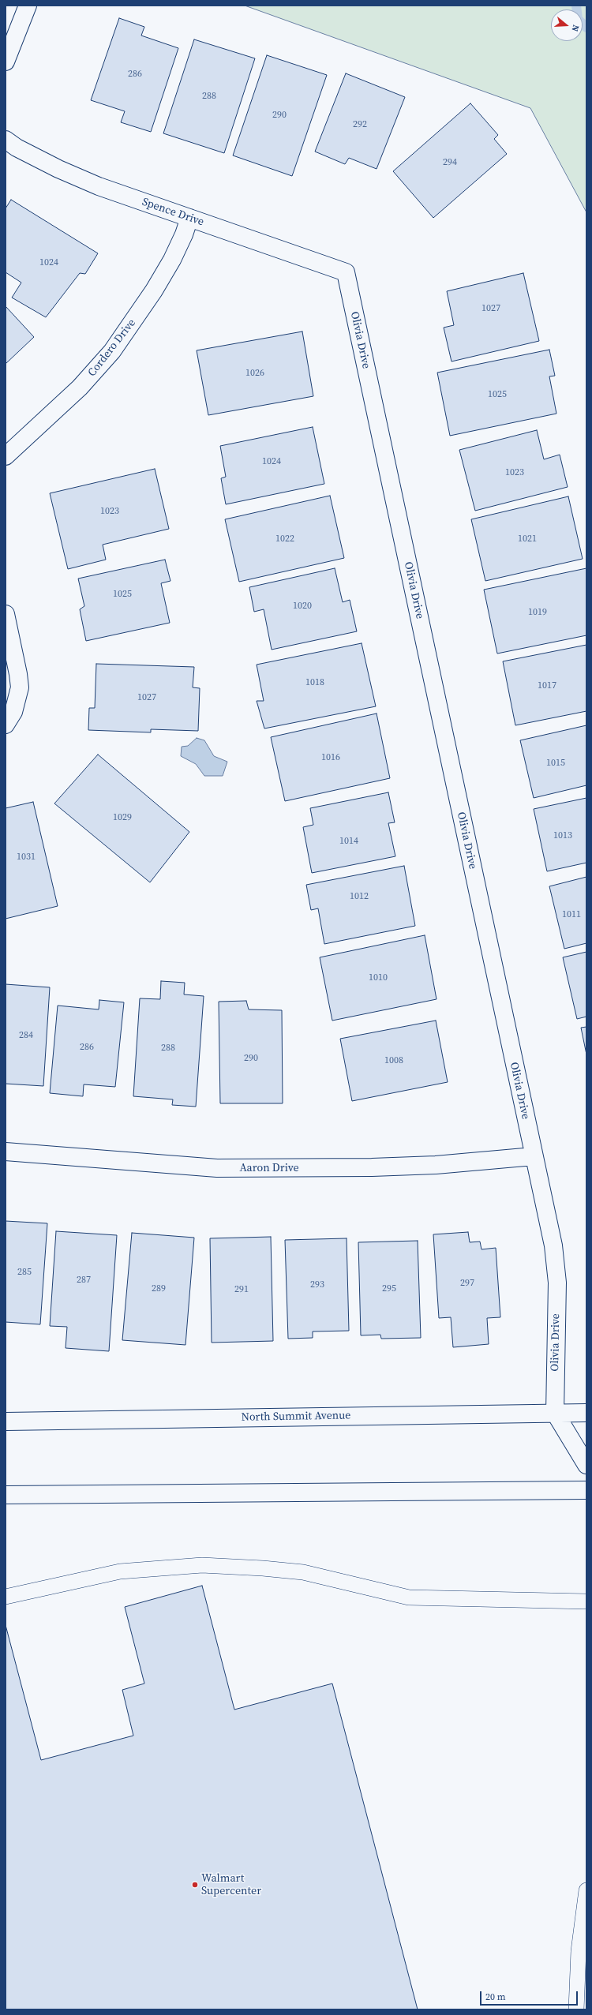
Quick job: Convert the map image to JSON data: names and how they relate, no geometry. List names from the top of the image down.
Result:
{
  "streets": {
    "street": [
      "Spence Drive",
      "Olivia Drive",
      "Cordero Drive",
      "Aaron Drive",
      "North Summit Avenue"
    ]
  },
  "crossings": [
    ["Spence Drive", "Olivia Drive"],
    ["Spence Drive", "Cordero Drive"],
    ["Olivia Drive", "Aaron Drive"],
    ["Olivia Drive", "North Summit Avenue"]
  ],
  "places": ["Walmart Supercenter"],
  "house_numbers": [
    "286",
    "288",
    "290",
    "292",
    "294",
    "1024",
    "1027",
    "1026",
    "1025",
    "1024",
    "1023",
    "1023",
    "1022",
    "1021",
    "1025",
    "1020",
    "1019",
    "1018",
    "1017",
    "1027",
    "1016",
    "1015",
    "1029",
    "1013",
    "1014",
    "1031",
    "1012",
    "1011",
    "1010",
    "284",
    "286",
    "288",
    "290",
    "1008",
    "285",
    "287",
    "297",
    "293",
    "289",
    "295",
    "291"
  ],
  "scale_bar": "20 m",
  "north": "right"
}
